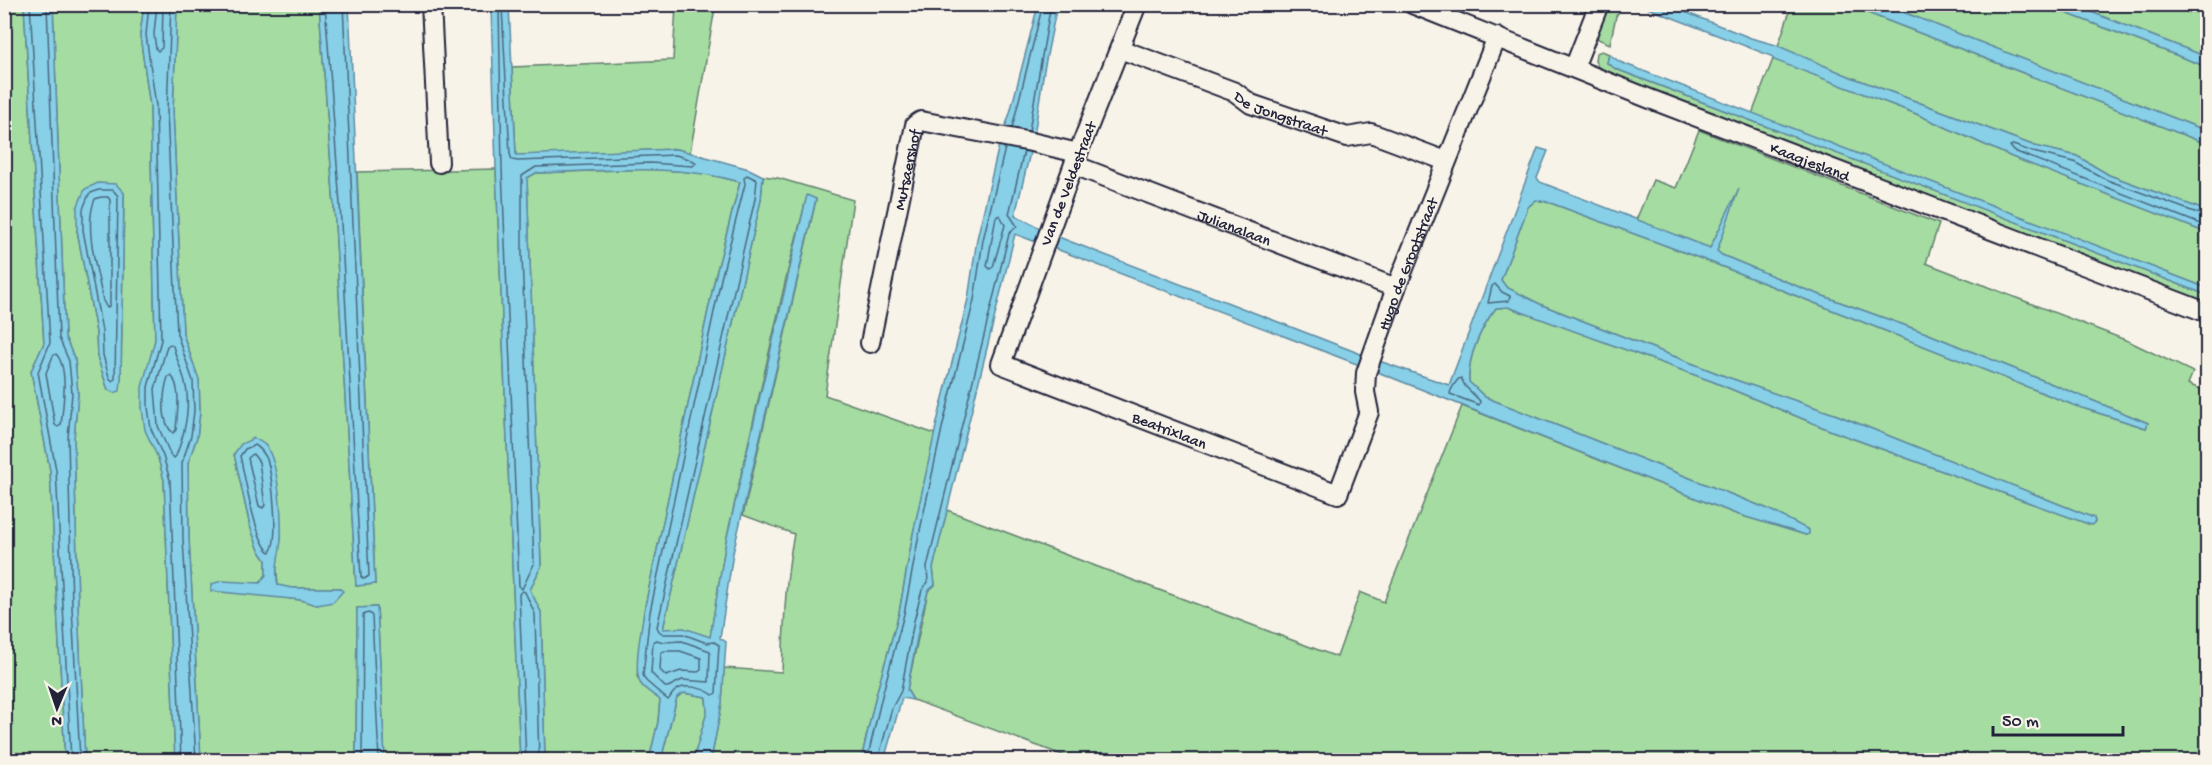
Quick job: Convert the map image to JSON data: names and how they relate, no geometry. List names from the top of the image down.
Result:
{
  "streets": {
    "street": [
      "De Jongstraat",
      "Kaagjesland",
      "Mutsaershof",
      "Van de Veldestraat",
      "Julianalaan",
      "Hugo de Grootstraat",
      "Beatrixlaan"
    ]
  },
  "crossings": [
    ["De Jongstraat", "Van de Veldestraat"],
    ["De Jongstraat", "Hugo de Grootstraat"],
    ["Kaagjesland", "Hugo de Grootstraat"],
    ["Mutsaershof", "Van de Veldestraat"],
    ["Mutsaershof", "Julianalaan"],
    ["Van de Veldestraat", "Julianalaan"],
    ["Van de Veldestraat", "Beatrixlaan"],
    ["Julianalaan", "Hugo de Grootstraat"],
    ["Hugo de Grootstraat", "Beatrixlaan"]
  ],
  "scale_bar": "50 m",
  "north": "bottom"
}
